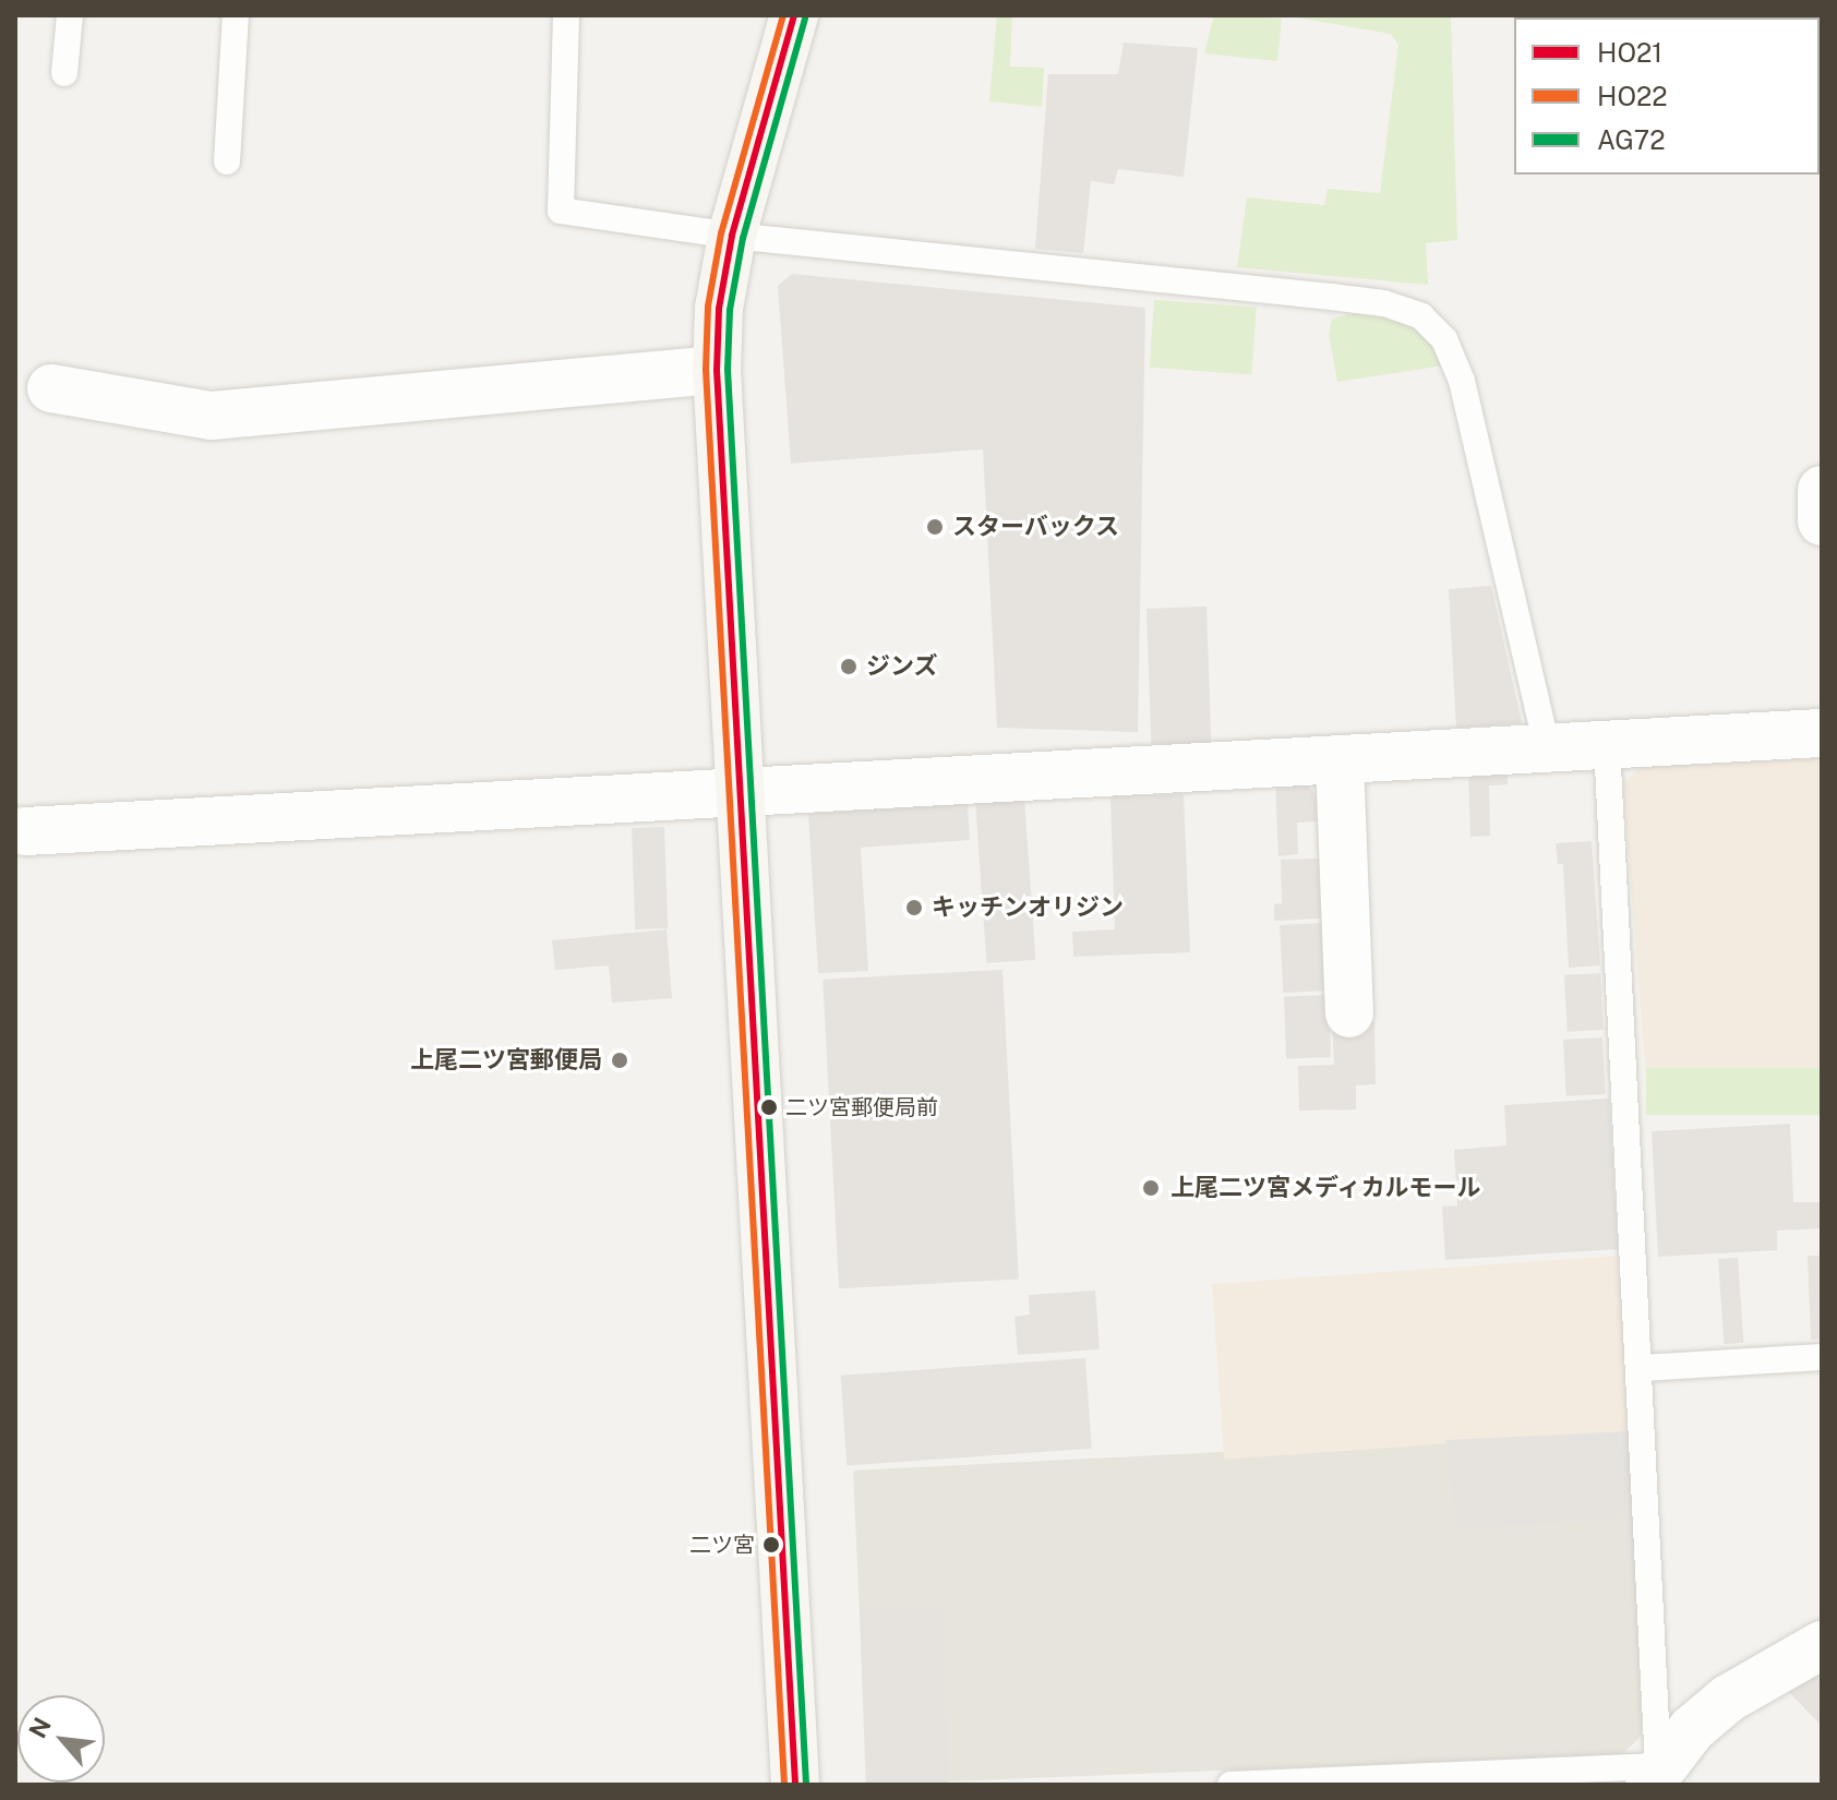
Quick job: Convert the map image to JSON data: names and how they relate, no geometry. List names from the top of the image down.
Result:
{
  "places": [
    "スターバックス",
    "ジンズ",
    "キッチンオリジン",
    "上尾二ツ宮郵便局",
    "二ツ宮郵便局前",
    "上尾二ツ宮メディカルモール",
    "二ツ宮"
  ],
  "lines": ["transit line HO21", "transit line HO22", "transit line AG72"],
  "legend": ["HO21", "HO22", "AG72"],
  "north": "top left"
}
